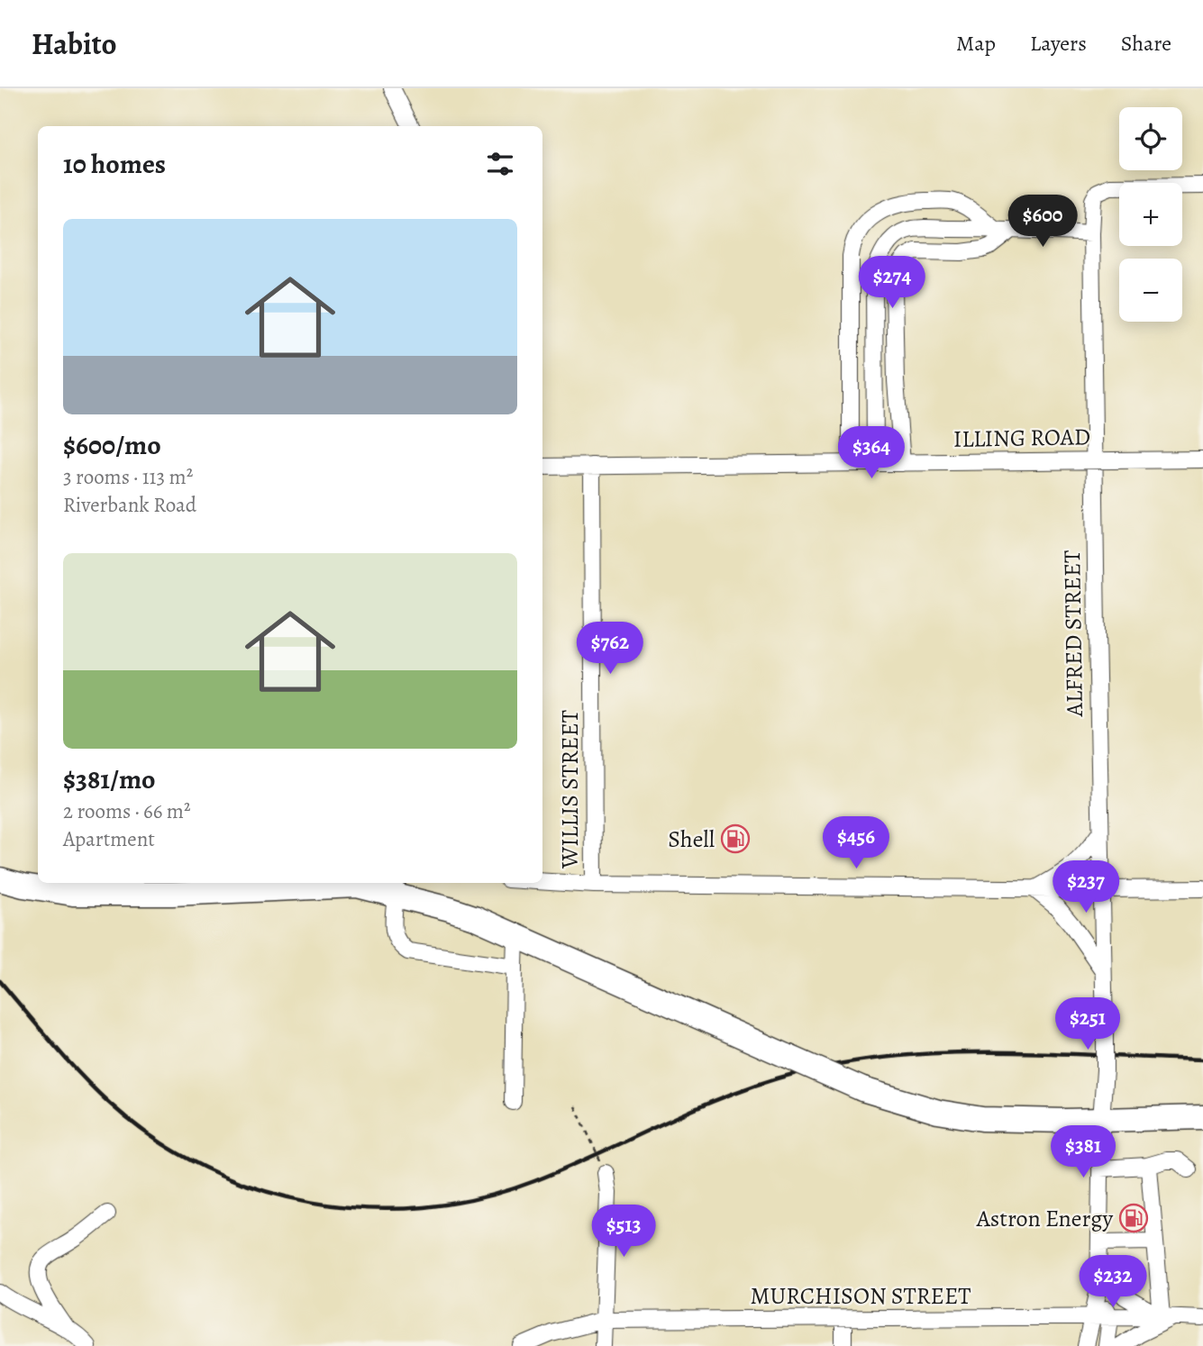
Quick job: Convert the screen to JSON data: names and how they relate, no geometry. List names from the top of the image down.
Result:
{
  "streets": {
    "street": [
      "ILLING ROAD",
      "ALFRED STREET",
      "WILLIS STREET",
      "MURCHISON STREET"
    ]
  },
  "crossings": [
    ["ILLING ROAD", "ALFRED STREET"],
    ["ILLING ROAD", "WILLIS STREET"]
  ],
  "places": {
    "fuel station": ["Shell", "Astron Energy"]
  },
  "page": {
    "header": "Habito",
    "nav": ["Map", "Layers", "Share"],
    "map_buttons": ["+", "−"],
    "heading": "10 homes",
    "price": [
      "$600",
      "$274",
      "$364",
      "$762",
      "$456",
      "$237",
      "$251",
      "$381",
      "$513",
      "$232"
    ],
    "list": [
      {
        "name": "$600/mo",
        "note": "3 rooms · 113 m² · Riverbank Road"
      },
      {
        "name": "$381/mo",
        "note": "2 rooms · 66 m² · Apartment"
      }
    ]
  }
}
